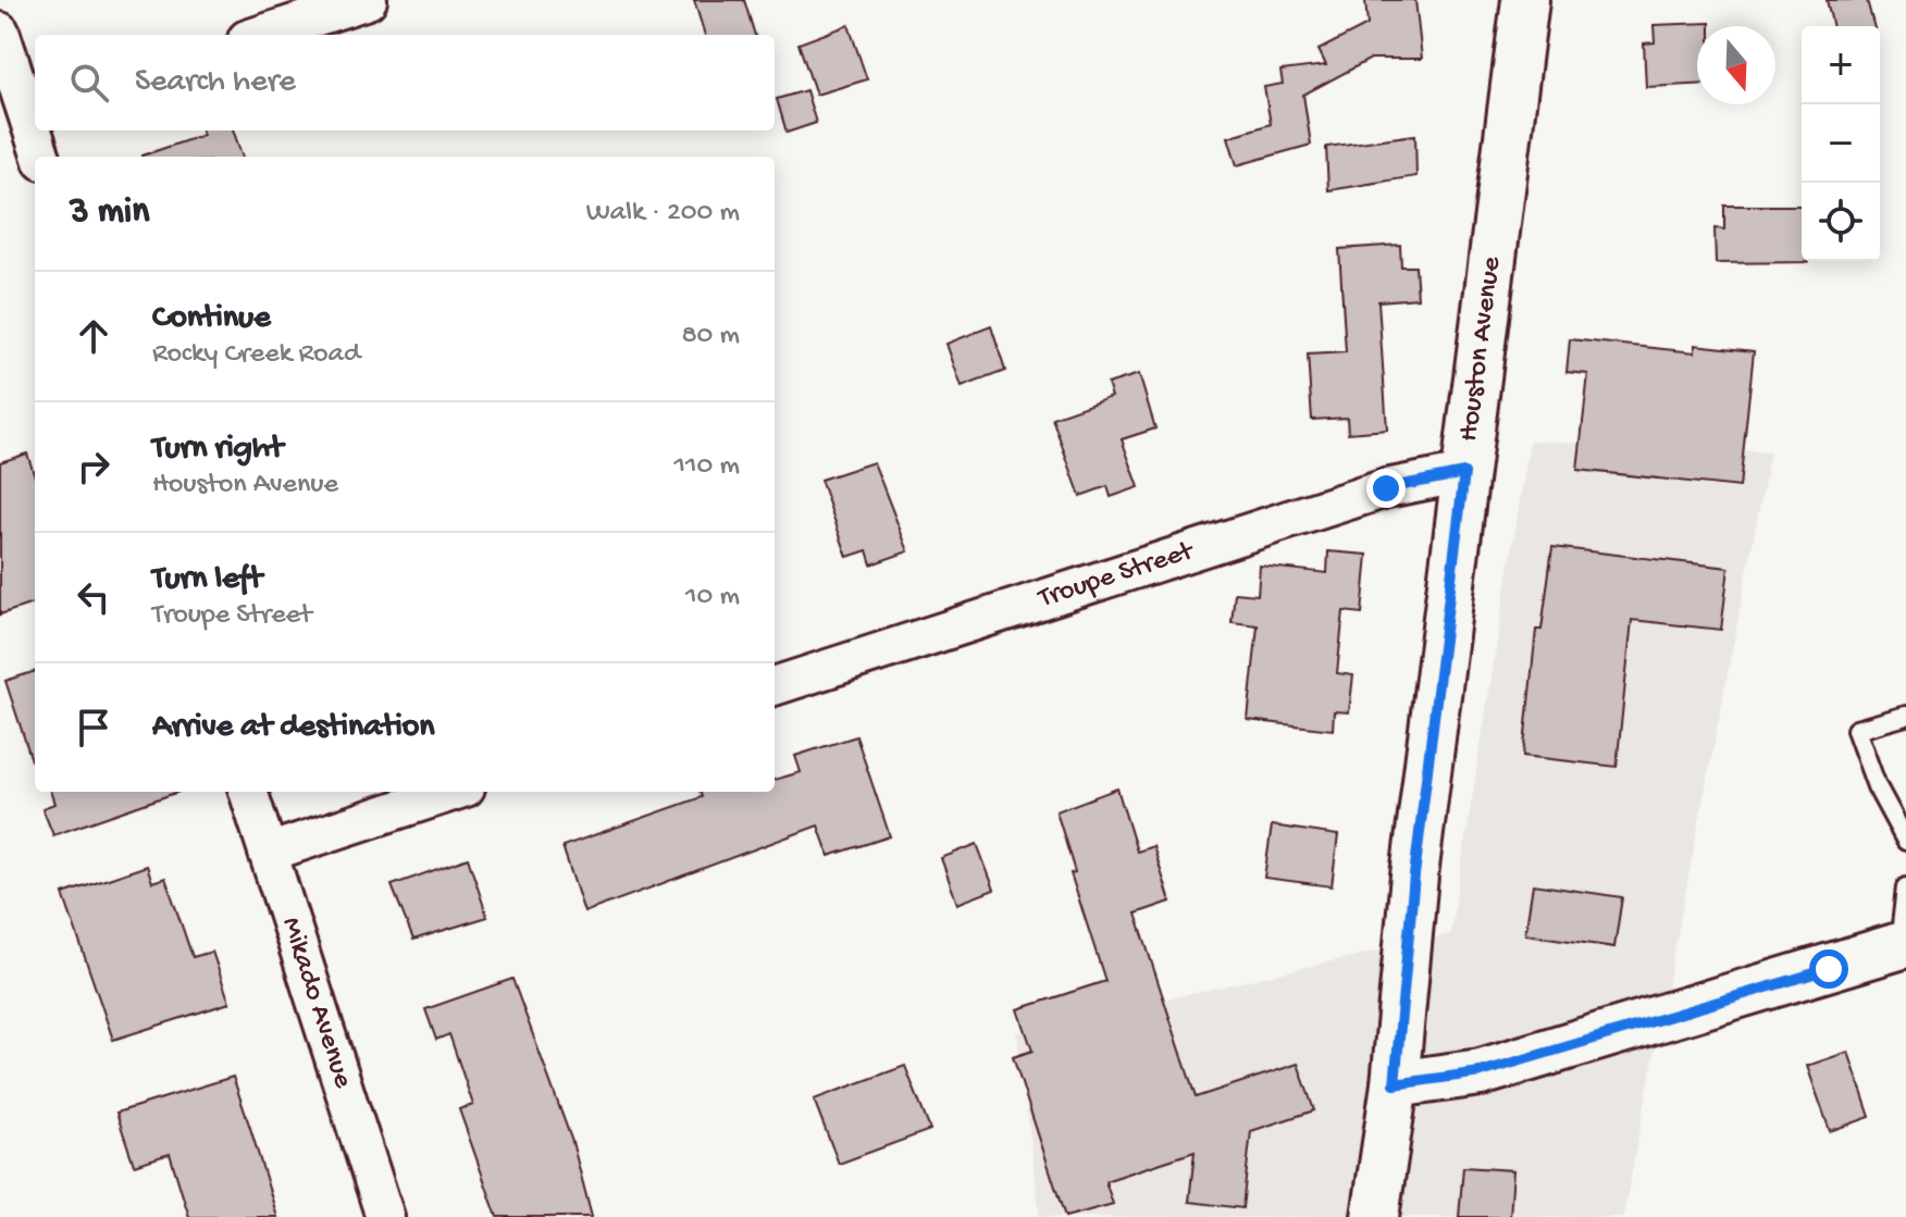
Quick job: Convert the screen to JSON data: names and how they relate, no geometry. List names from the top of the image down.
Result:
{
  "streets": {
    "street": ["Houston Avenue", "Troupe Street", "Mikado Avenue"]
  },
  "crossings": [
    ["Houston Avenue", "Troupe Street"]
  ],
  "north": "bottom",
  "page": {
    "map_buttons": ["+", "−"],
    "search": "Search here",
    "heading": ["3 min", "Walk · 200 m"],
    "list": [
      ["Continue", "Rocky Creek Road", "80 m"],
      ["Turn right", "Houston Avenue", "110 m"],
      ["Turn left", "Troupe Street", "10 m"],
      "Arrive at destination"
    ]
  }
}
